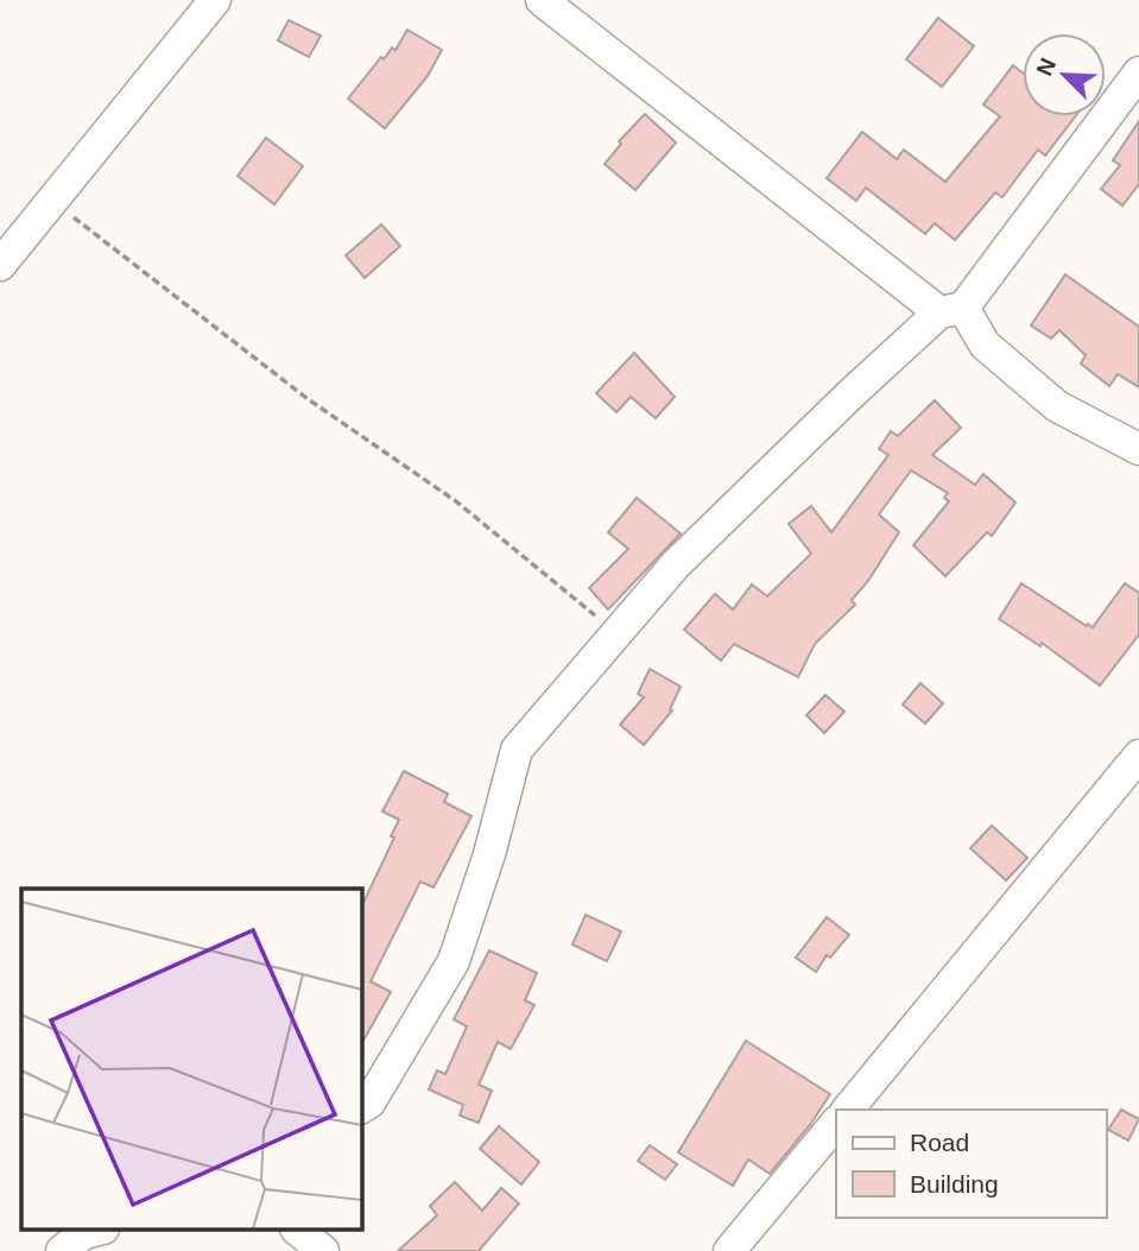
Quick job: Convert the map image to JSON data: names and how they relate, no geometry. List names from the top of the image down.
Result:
{
  "legend": ["Road", "Building"],
  "north": "top left"
}
